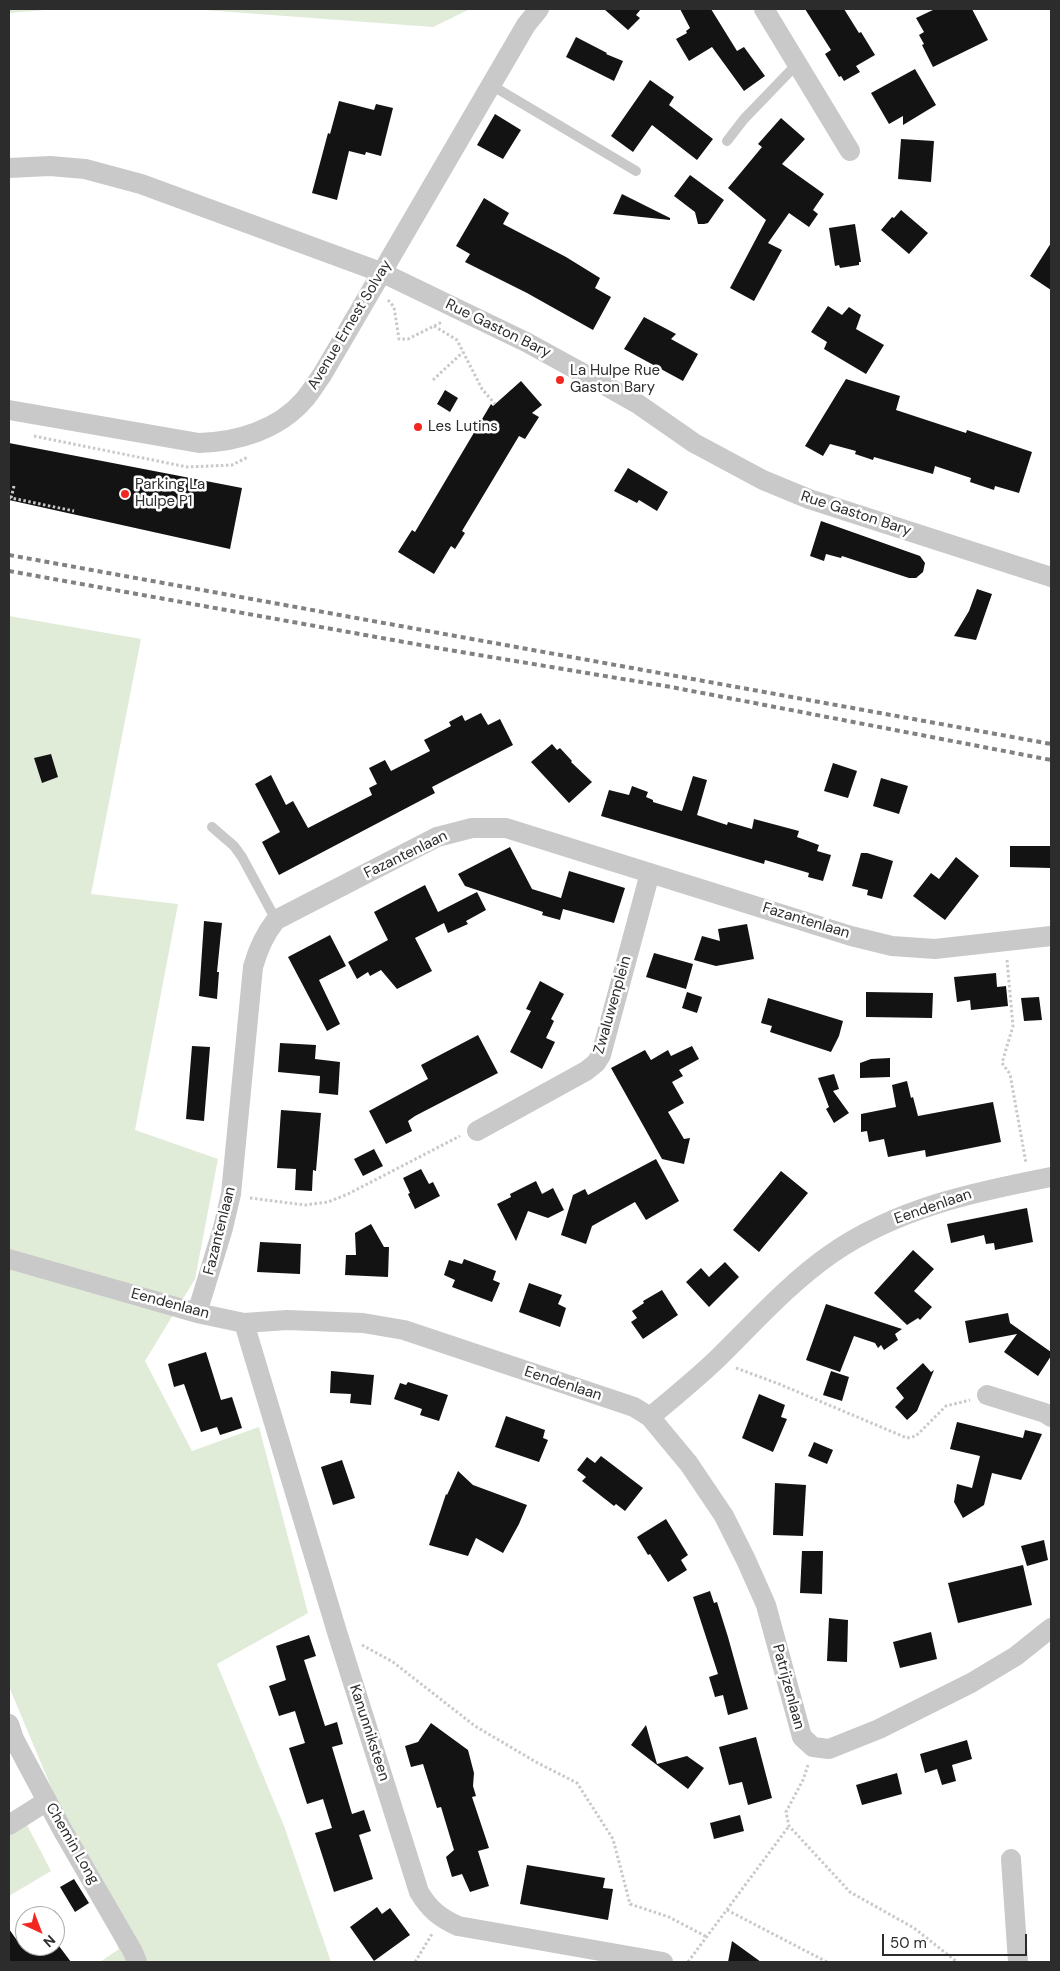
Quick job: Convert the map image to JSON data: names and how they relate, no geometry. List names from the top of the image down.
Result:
{
  "streets": {
    "street": [
      "Avenue Ernest Solvay",
      "Rue Gaston Bary",
      "Fazantenlaan",
      "Zwaluwenplein",
      "Eendenlaan",
      "Patrijzenlaan",
      "Kanunniksteen",
      "Chemin Long"
    ]
  },
  "crossings": [
    ["Avenue Ernest Solvay", "Rue Gaston Bary"],
    ["Fazantenlaan", "Zwaluwenplein"],
    ["Fazantenlaan", "Eendenlaan"],
    ["Eendenlaan", "Patrijzenlaan"],
    ["Eendenlaan", "Kanunniksteen"]
  ],
  "places": ["La Hulpe Rue Gaston Bary", "Les Lutins", "Parking La Hulpe P1"],
  "scale_bar": "50 m",
  "north": "bottom right"
}
